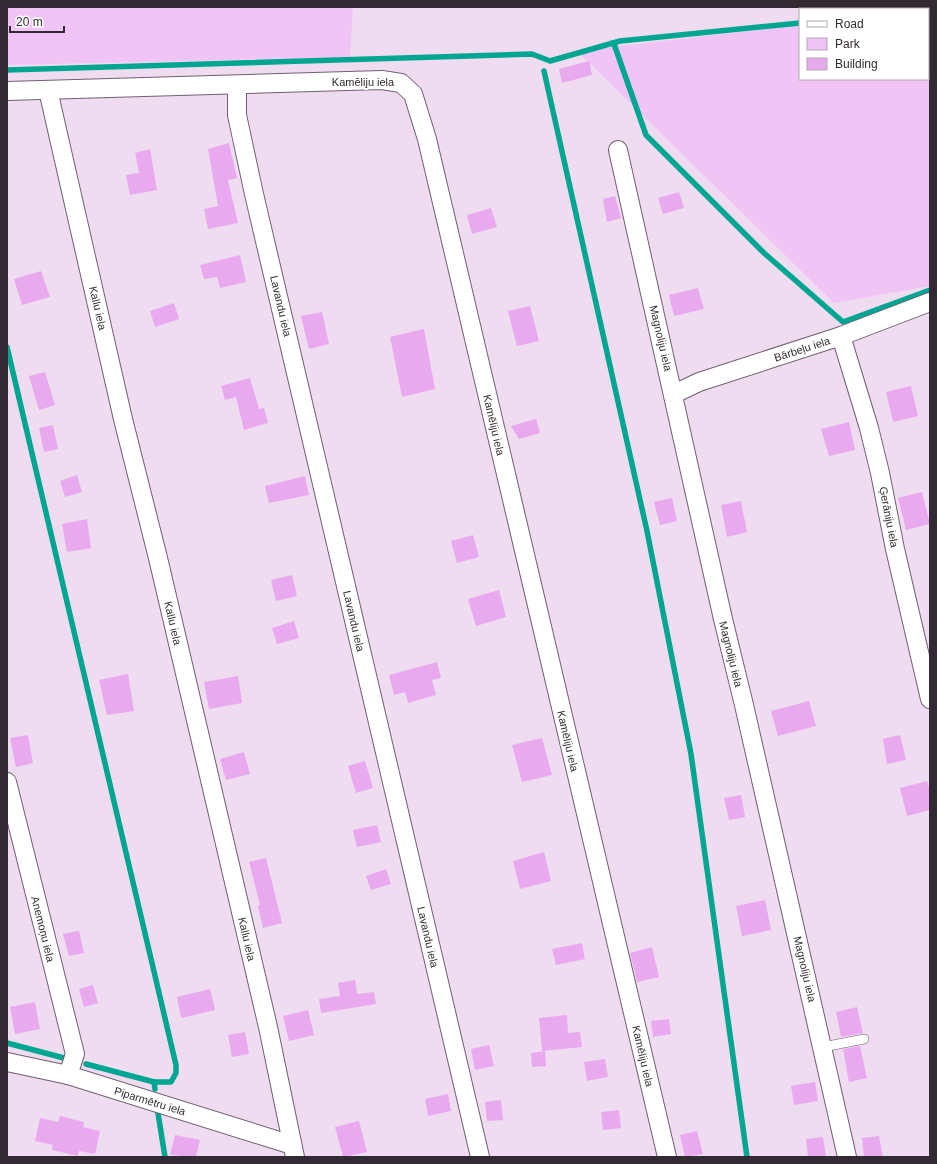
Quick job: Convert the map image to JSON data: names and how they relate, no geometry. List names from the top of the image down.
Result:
{
  "streets": {
    "street": [
      "Kamēliju iela",
      "Lavandu iela",
      "Kallu iela",
      "Magnoliju iela",
      "Bārbeļu iela",
      "Ģerāniju iela",
      "Anemoņu iela",
      "Piparmētru iela"
    ]
  },
  "crossings": [
    ["Kamēliju iela", "Lavandu iela"],
    ["Kamēliju iela", "Kallu iela"],
    ["Kallu iela", "Piparmētru iela"],
    ["Magnoliju iela", "Bārbeļu iela"],
    ["Bārbeļu iela", "Ģerāniju iela"],
    ["Anemoņu iela", "Piparmētru iela"]
  ],
  "legend": ["Road", "Park", "Building"],
  "scale_bar": "20 m"
}
